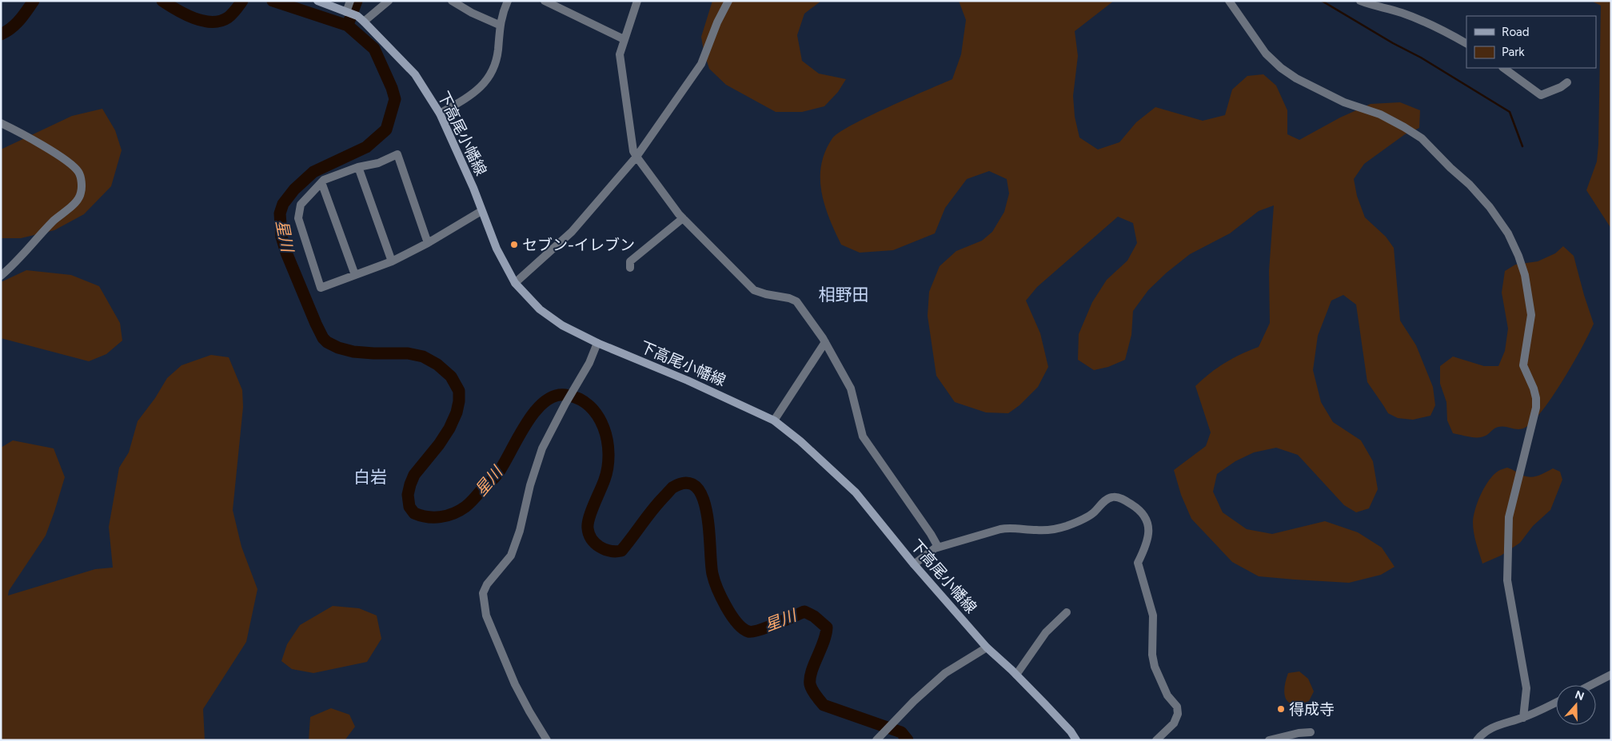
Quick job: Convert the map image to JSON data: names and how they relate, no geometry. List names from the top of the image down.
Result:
{
  "streets": {
    "main road": ["下高尾小幡線"]
  },
  "districts": ["相野田", "白岩"],
  "water": ["星川"],
  "places": ["セブン-イレブン", "得成寺"],
  "legend": ["Road", "Park"],
  "north": "top"
}
